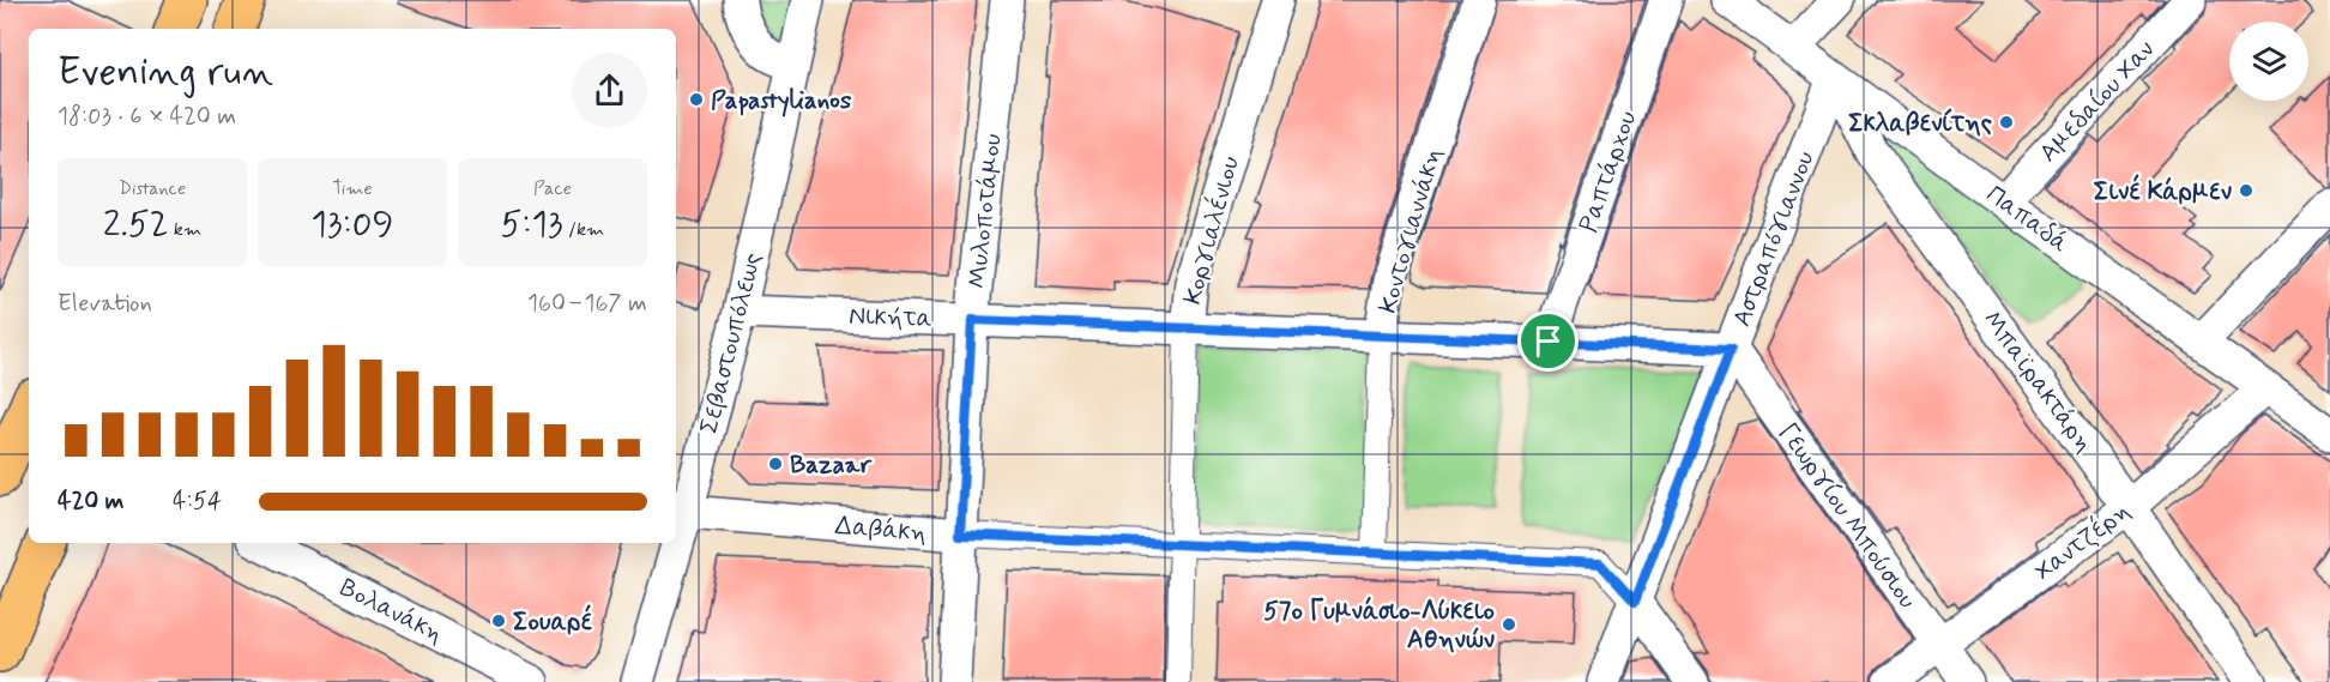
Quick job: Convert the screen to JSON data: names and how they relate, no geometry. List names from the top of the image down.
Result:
{
  "streets": {
    "street": [
      "Αμεδαίου Χαν",
      "Ραπτάρχου",
      "Μυλοποτάμου",
      "Παπαδά",
      "Κοργιαλένιου",
      "Κοντογιαννάκη",
      "Αστραπόγιαννου",
      "Νικήτα",
      "Σεβαστουπόλεως",
      "Μπαϊρακτάρη",
      "Γεωργίου Μπούσιου",
      "Δαβάκη",
      "Χαντζέρη",
      "Βολανάκη"
    ]
  },
  "crossings": [
    ["Αμεδαίου Χαν", "Παπαδά"],
    ["Ραπτάρχου", "Νικήτα"],
    ["Μυλοποτάμου", "Νικήτα"],
    ["Μυλοποτάμου", "Δαβάκη"],
    ["Παπαδά", "Αστραπόγιαννου"],
    ["Παπαδά", "Μπαϊρακτάρη"],
    ["Παπαδά", "Χαντζέρη"],
    ["Κοργιαλένιου", "Νικήτα"],
    ["Κοργιαλένιου", "Δαβάκη"],
    ["Κοντογιαννάκη", "Νικήτα"],
    ["Κοντογιαννάκη", "Δαβάκη"],
    ["Αστραπόγιαννου", "Νικήτα"],
    ["Αστραπόγιαννου", "Μπαϊρακτάρη"],
    ["Αστραπόγιαννου", "Γεωργίου Μπούσιου"],
    ["Αστραπόγιαννου", "Δαβάκη"],
    ["Νικήτα", "Σεβαστουπόλεως"],
    ["Νικήτα", "Γεωργίου Μπούσιου"],
    ["Σεβαστουπόλεως", "Δαβάκη"],
    ["Μπαϊρακτάρη", "Χαντζέρη"],
    ["Γεωργίου Μπούσιου", "Χαντζέρη"]
  ],
  "places": [
    "Papastylianos",
    "Σκλαβενίτης",
    "Σινέ Κάρμεν",
    "Bazaar",
    "Σουαρέ",
    "57ο Γυμνάσιο-Λύκειο Αθηνών"
  ],
  "page": {
    "heading": ["Evening run", "18:03 · 6 × 420 m"],
    "stats": [
      ["Distance", "2.52 km"],
      ["Time", "13:09"],
      ["Pace", "5:13 /km"]
    ],
    "chart": ["Elevation", "160–167 m"],
    "list": [
      {
        "name": "420 m",
        "note": "4:54"
      }
    ]
  }
}
